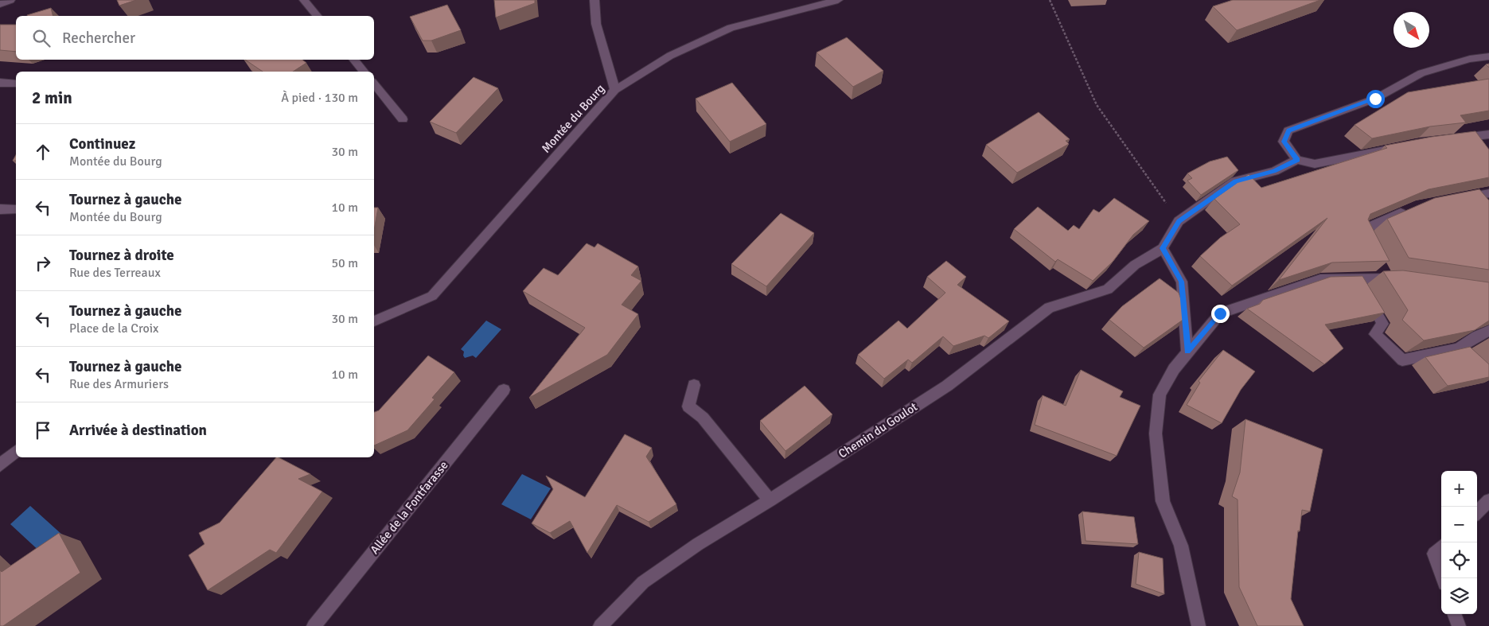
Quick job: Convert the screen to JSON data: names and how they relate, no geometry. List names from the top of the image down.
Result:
{
  "streets": {
    "street": ["Montée du Bourg", "Chemin du Goulot", "Allée de la Fontfarasse"]
  },
  "north": "bottom right",
  "page": {
    "search": "Rechercher",
    "heading": ["2 min", "À pied · 130 m"],
    "list": [
      ["Continuez", "Montée du Bourg", "30 m"],
      ["Tournez à gauche", "Montée du Bourg", "10 m"],
      ["Tournez à droite", "Rue des Terreaux", "50 m"],
      ["Tournez à gauche", "Place de la Croix", "30 m"],
      ["Tournez à gauche", "Rue des Armuriers", "10 m"],
      "Arrivée à destination"
    ],
    "map_buttons": ["+", "−"]
  }
}
